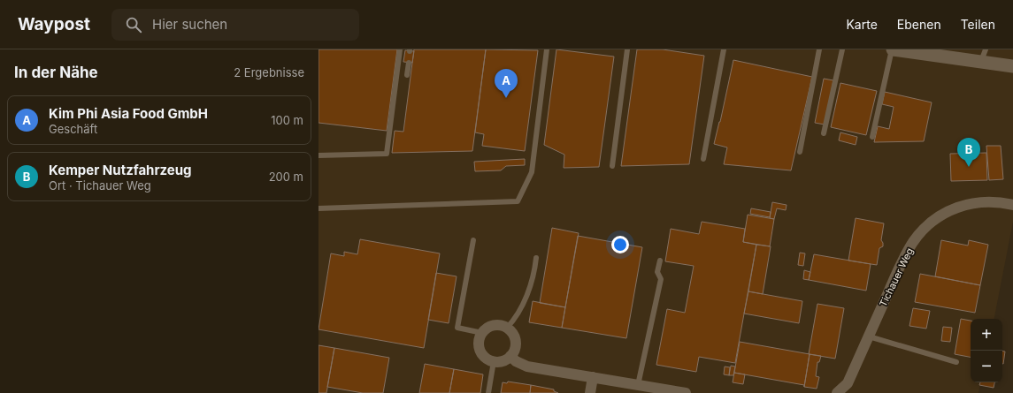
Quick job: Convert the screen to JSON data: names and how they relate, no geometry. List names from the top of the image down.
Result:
{
  "streets": {
    "street": ["Tichauer Weg"]
  },
  "page": {
    "header": "Waypost",
    "search": "Hier suchen",
    "nav": ["Karte", "Ebenen", "Teilen"],
    "heading": ["In der Nähe", "2 Ergebnisse"],
    "pins": ["A", "B"],
    "list": [
      {
        "mark": "A",
        "name": "Kim Phi Asia Food GmbH",
        "note": "Geschäft",
        "value": "100 m"
      },
      {
        "mark": "B",
        "name": "Kemper Nutzfahrzeug",
        "note": "Ort · Tichauer Weg",
        "value": "200 m"
      }
    ],
    "map_buttons": ["+", "−"]
  }
}
